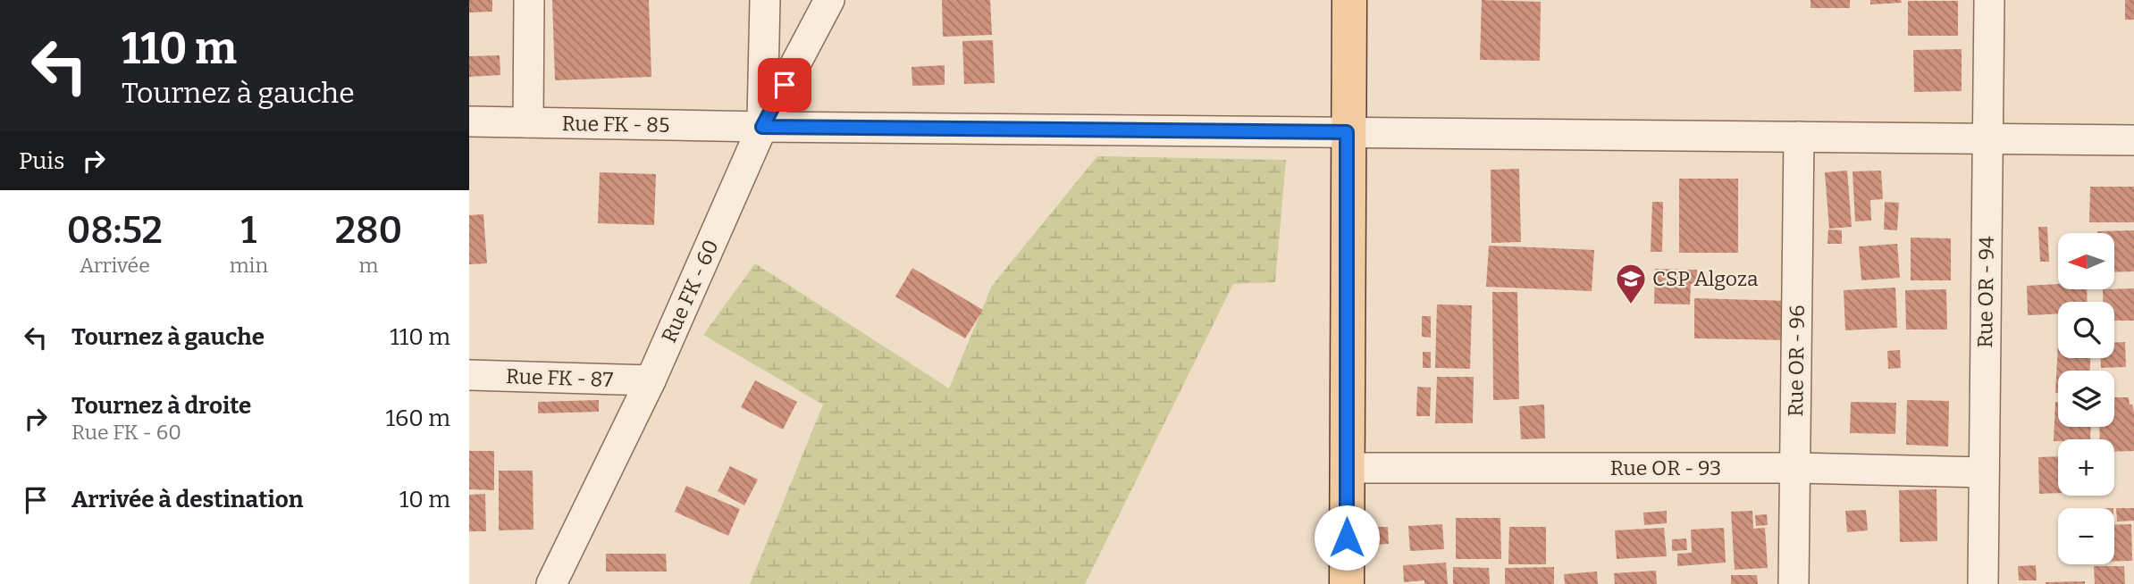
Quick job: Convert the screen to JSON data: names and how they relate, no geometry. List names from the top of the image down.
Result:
{
  "streets": {
    "street": [
      "Rue FK - 85",
      "Rue FK - 60",
      "Rue OR - 94",
      "Rue OR - 96",
      "Rue FK - 87",
      "Rue OR - 93"
    ]
  },
  "crossings": [
    ["Rue FK - 85", "Rue FK - 60"],
    ["Rue FK - 85", "Rue OR - 94"],
    ["Rue FK - 85", "Rue OR - 96"],
    ["Rue FK - 60", "Rue FK - 87"],
    ["Rue OR - 94", "Rue OR - 93"],
    ["Rue OR - 96", "Rue OR - 93"]
  ],
  "places": {
    "school or university": ["CSP Algoza"]
  },
  "north": "left",
  "page": {
    "turn": ["110 m", "Tournez à gauche"],
    "then": "Puis",
    "eta": [
      "08:52",
      "Arrivée",
      "1",
      "min",
      "280",
      "m"
    ],
    "map_buttons": ["+", "−"],
    "list": [
      {
        "name": "Tournez à gauche",
        "value": "110 m"
      },
      {
        "name": "Tournez à droite",
        "note": "Rue FK - 60",
        "value": "160 m"
      },
      {
        "name": "Arrivée à destination",
        "value": "10 m"
      }
    ]
  }
}
